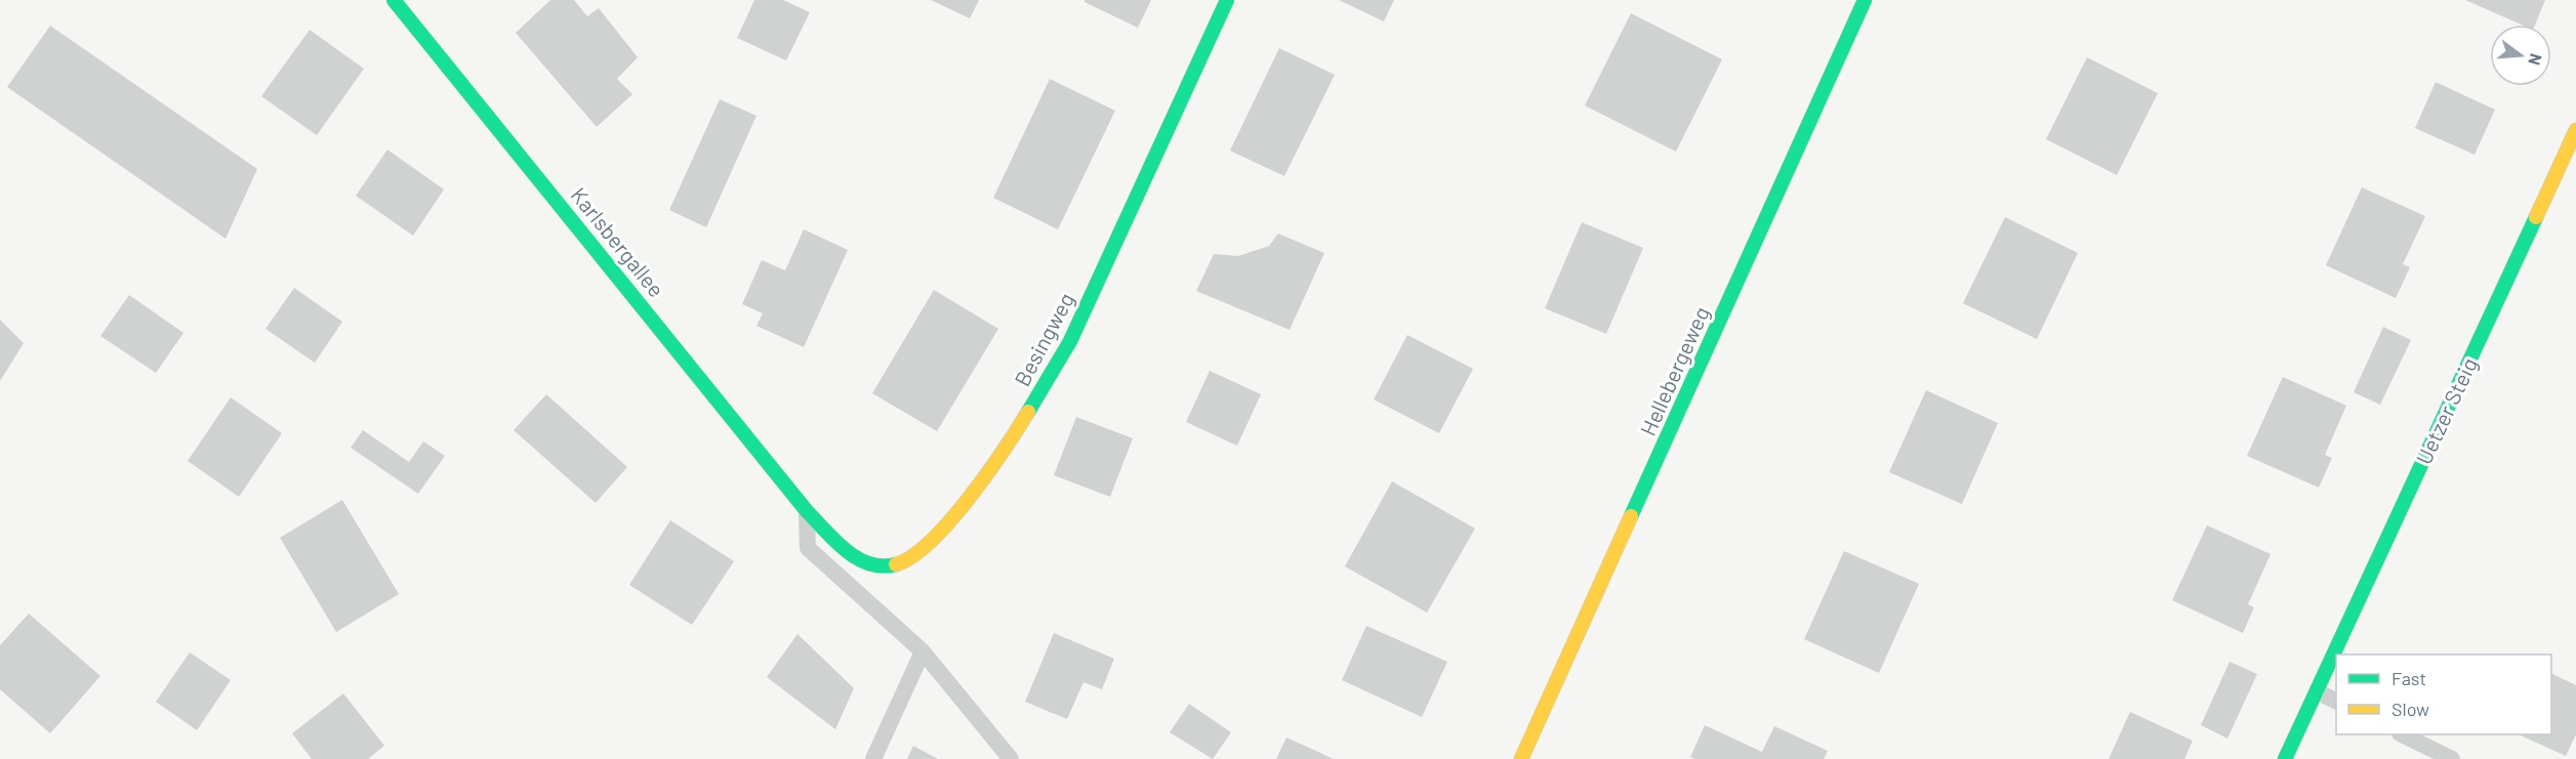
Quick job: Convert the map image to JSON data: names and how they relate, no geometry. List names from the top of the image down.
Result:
{
  "streets": {
    "street": [
      "Karlsbergallee",
      "Besingweg",
      "Hellebergeweg",
      "Uetzer Steig"
    ]
  },
  "crossings": [
    ["Karlsbergallee", "Besingweg"]
  ],
  "legend": ["Fast", "Slow"],
  "north": "right"
}
